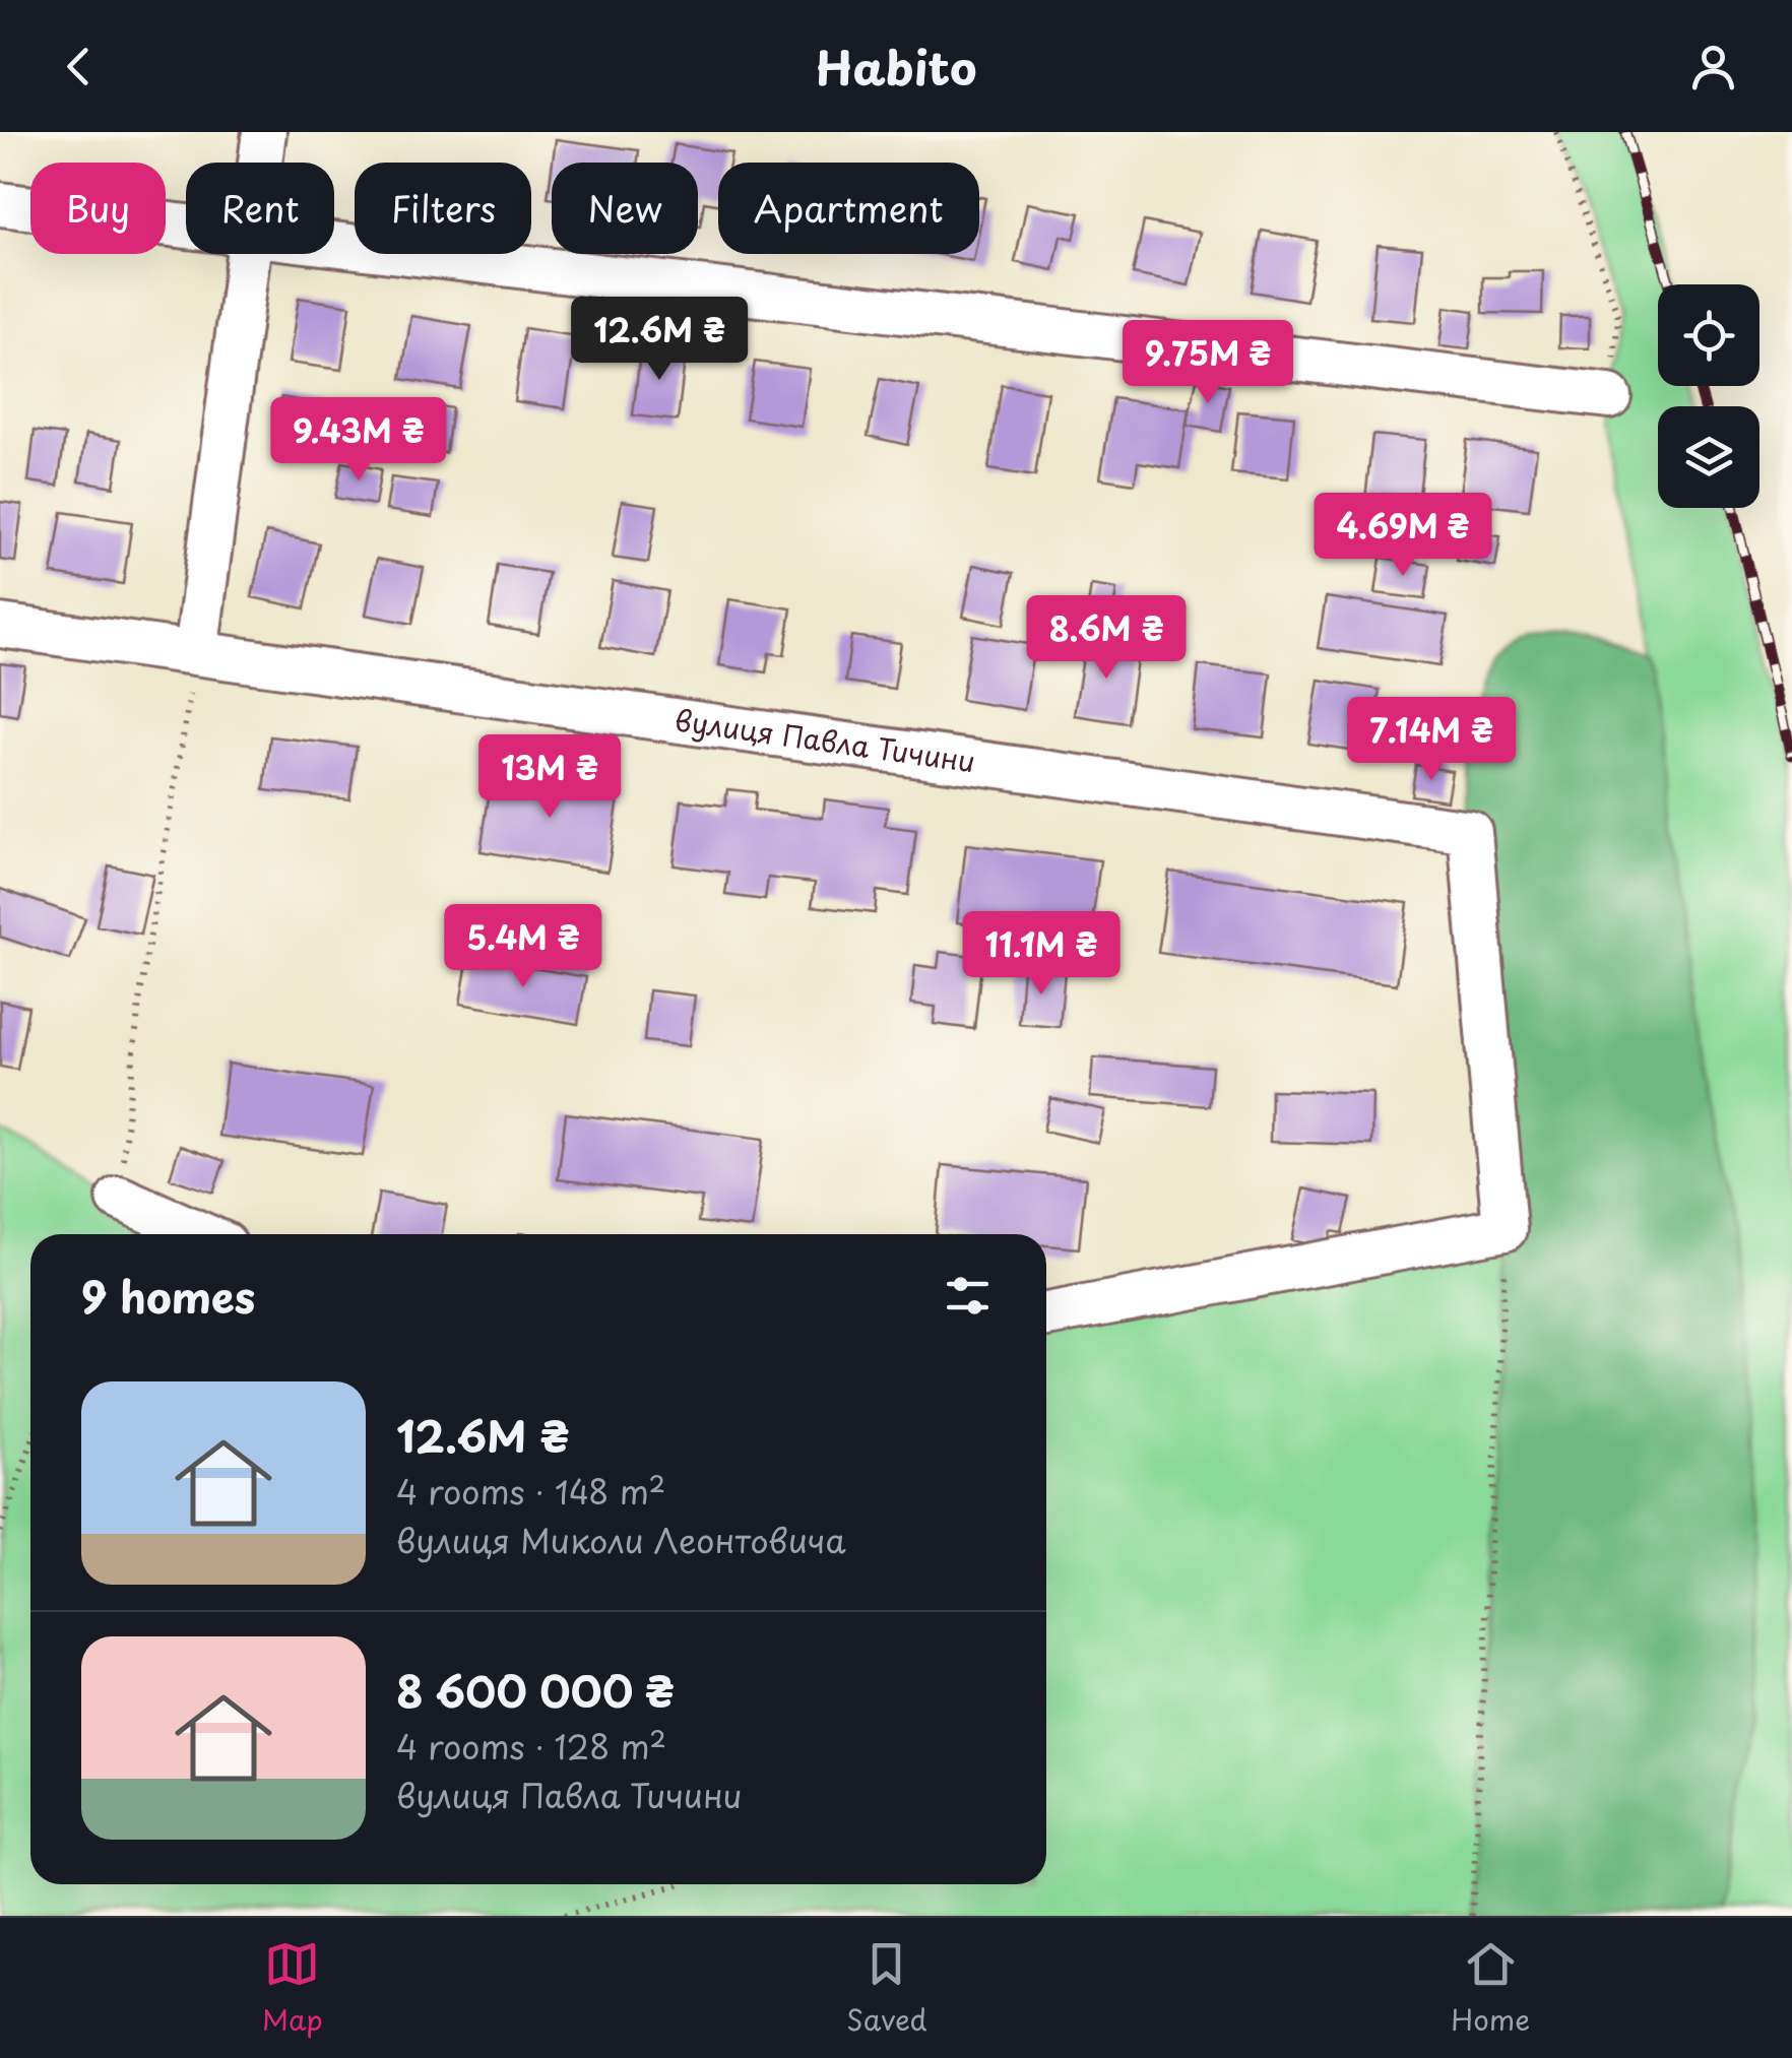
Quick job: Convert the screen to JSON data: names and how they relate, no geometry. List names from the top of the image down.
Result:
{
  "streets": {
    "street": ["вулиця Павла Тичини"]
  },
  "page": {
    "header": "Habito",
    "chip": [
      "Buy",
      "Rent",
      "Filters",
      "New",
      "Apartment"
    ],
    "price": [
      "12.6M ₴",
      "9.75M ₴",
      "9.43M ₴",
      "4.69M ₴",
      "8.6M ₴",
      "7.14M ₴",
      "13M ₴",
      "5.4M ₴",
      "11.1M ₴"
    ],
    "heading": "9 homes",
    "list": [
      {
        "name": "12.6M ₴",
        "note": "4 rooms · 148 m² · вулиця Миколи Леонтовича"
      },
      {
        "name": "8 600 000 ₴",
        "note": "4 rooms · 128 m² · вулиця Павла Тичини"
      }
    ],
    "tabs": ["Map", "Saved", "Home"]
  }
}
